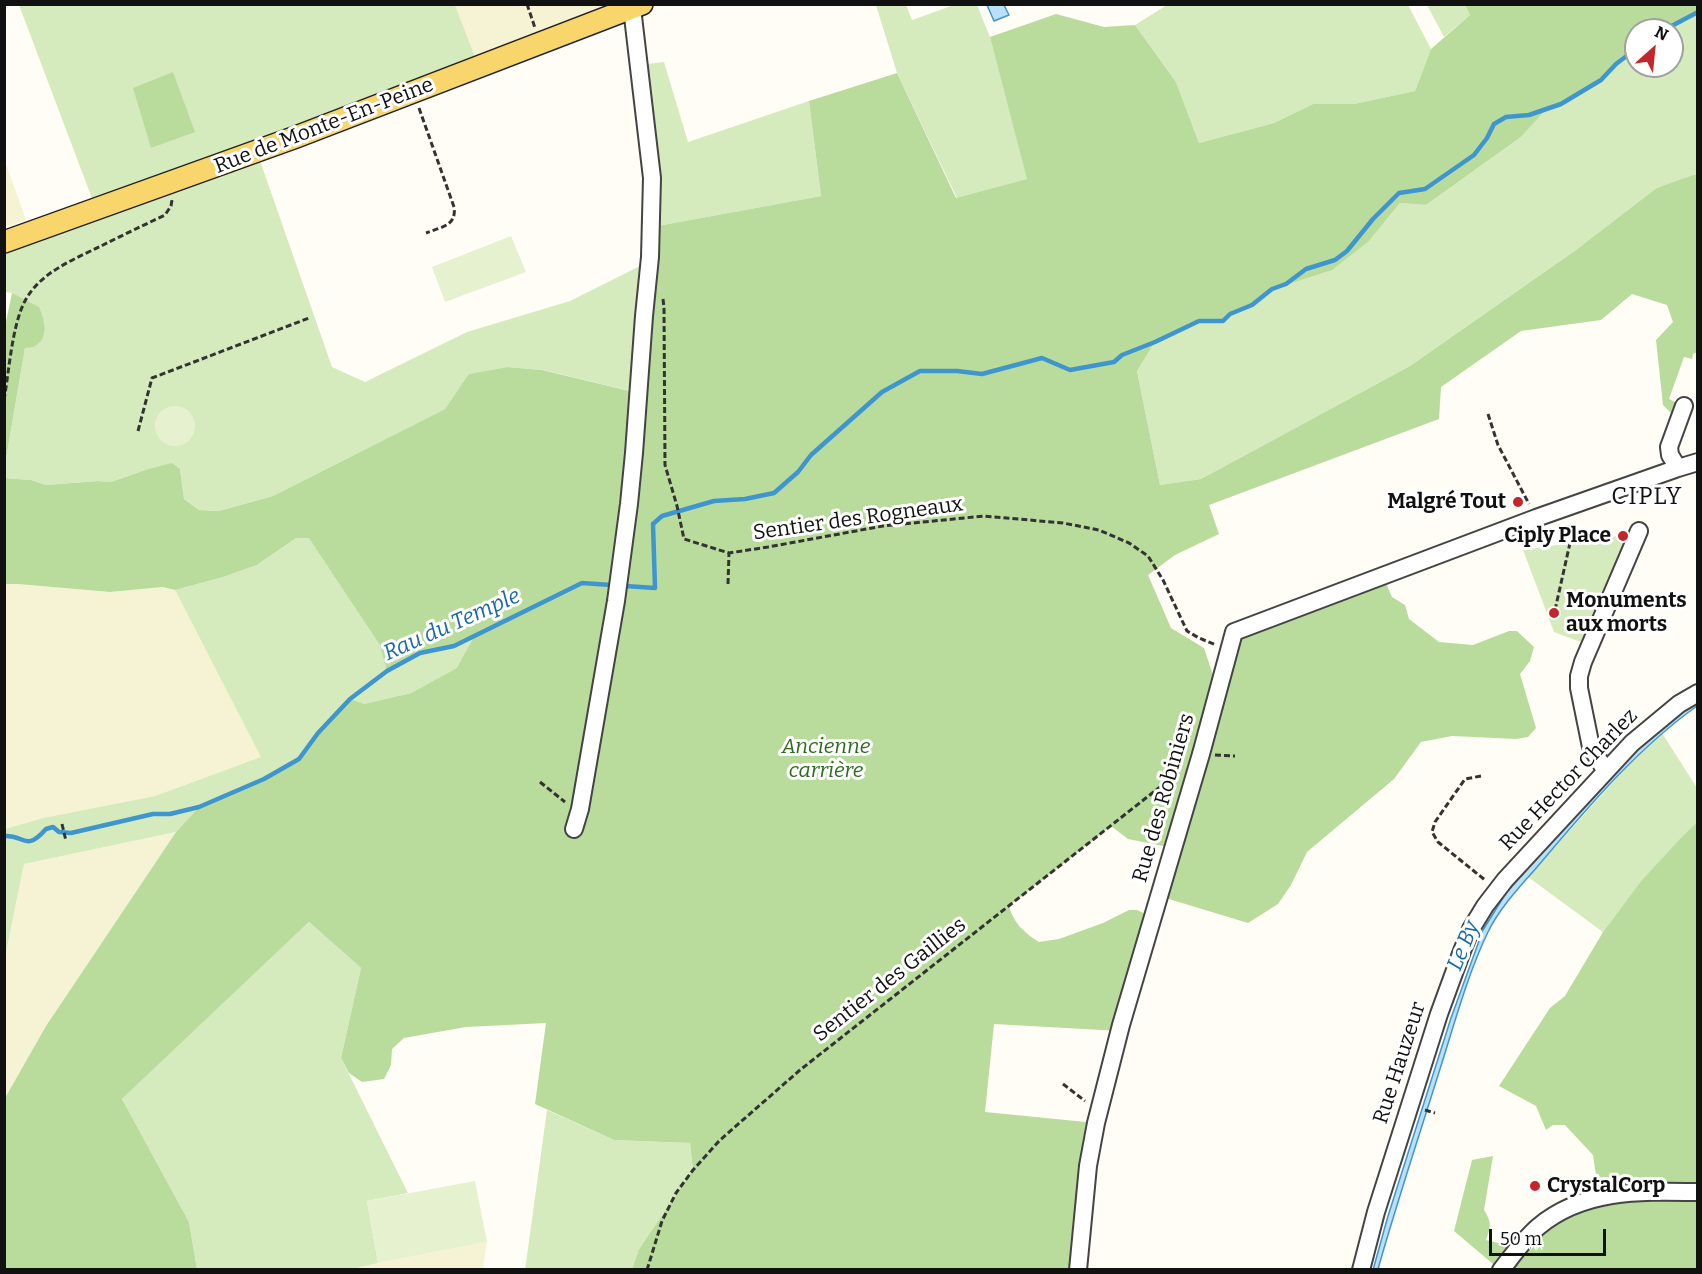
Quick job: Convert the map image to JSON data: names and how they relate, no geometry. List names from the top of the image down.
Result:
{
  "streets": {
    "main road": ["Rue de Monte-En-Peine"],
    "street": ["Rue Hector Charlez", "Rue des Robiniers", "Rue Hauzeur"],
    "path": ["Sentier des Rogneaux", "Sentier des Gaillies"]
  },
  "crossings": [
    ["Sentier des Rogneaux", "Rue des Robiniers"],
    ["Rue Hector Charlez", "Rue Hauzeur"],
    ["Rue des Robiniers", "Sentier des Gaillies"]
  ],
  "districts": ["CIPLY"],
  "water": ["Rau du Temple", "Le By"],
  "parks": ["Ancienne carrière"],
  "places": [
    "Malgré Tout",
    "Ciply Place",
    "Monuments aux morts",
    "CrystalCorp"
  ],
  "scale_bar": "50 m",
  "north": "top right"
}
